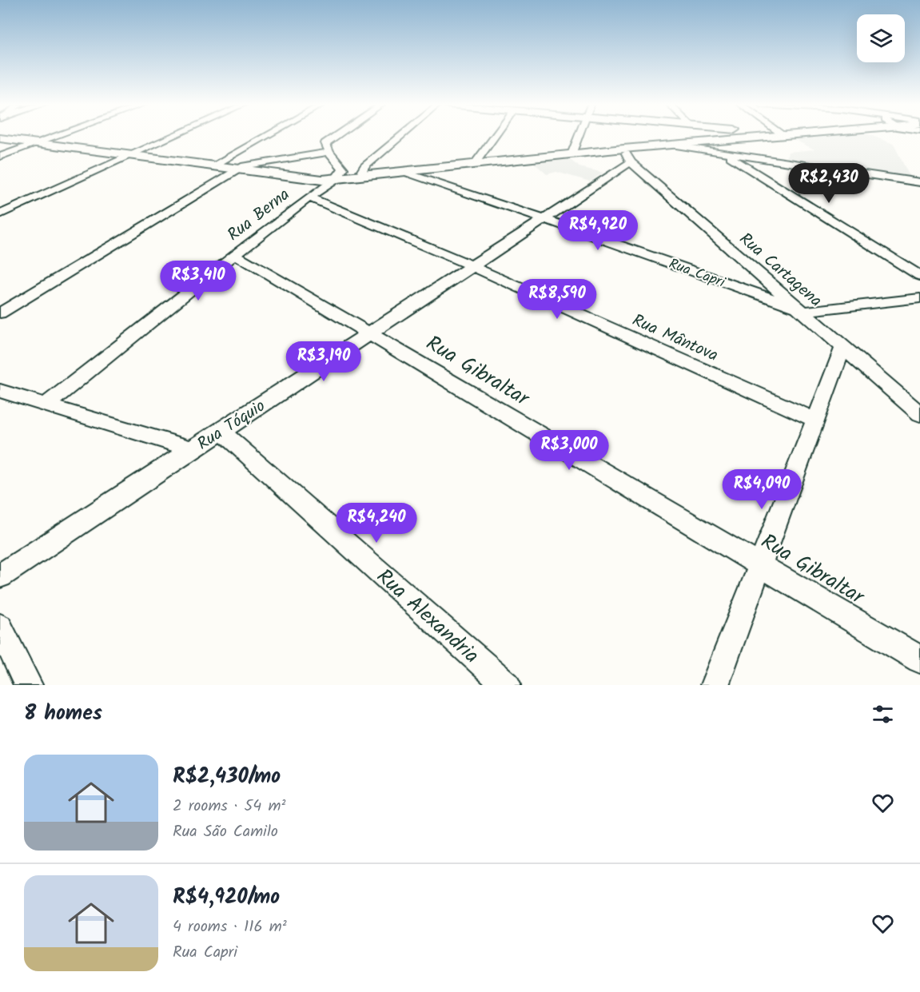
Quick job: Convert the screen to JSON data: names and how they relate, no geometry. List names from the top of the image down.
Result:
{
  "streets": {
    "street": [
      "Rua Berna",
      "Rua Cartagena",
      "Rua Capri",
      "Rua Mântova",
      "Rua Gibraltar",
      "Rua Tóquio",
      "Rua Alexandria"
    ]
  },
  "crossings": [
    ["Rua Berna", "Rua Mântova"],
    ["Rua Berna", "Rua Gibraltar"],
    ["Rua Cartagena", "Rua Capri"],
    ["Rua Cartagena", "Rua Tóquio"],
    ["Rua Capri", "Rua Tóquio"],
    ["Rua Mântova", "Rua Tóquio"],
    ["Rua Gibraltar", "Rua Tóquio"],
    ["Rua Tóquio", "Rua Alexandria"]
  ],
  "page": {
    "price": [
      "R$2,430",
      "R$4,920",
      "R$3,410",
      "R$8,590",
      "R$3,190",
      "R$3,000",
      "R$4,090",
      "R$4,240"
    ],
    "heading": "8 homes",
    "list": [
      {
        "name": "R$2,430/mo",
        "note": "2 rooms · 54 m² · Rua São Camilo"
      },
      {
        "name": "R$4,920/mo",
        "note": "4 rooms · 116 m² · Rua Capri"
      }
    ]
  }
}
